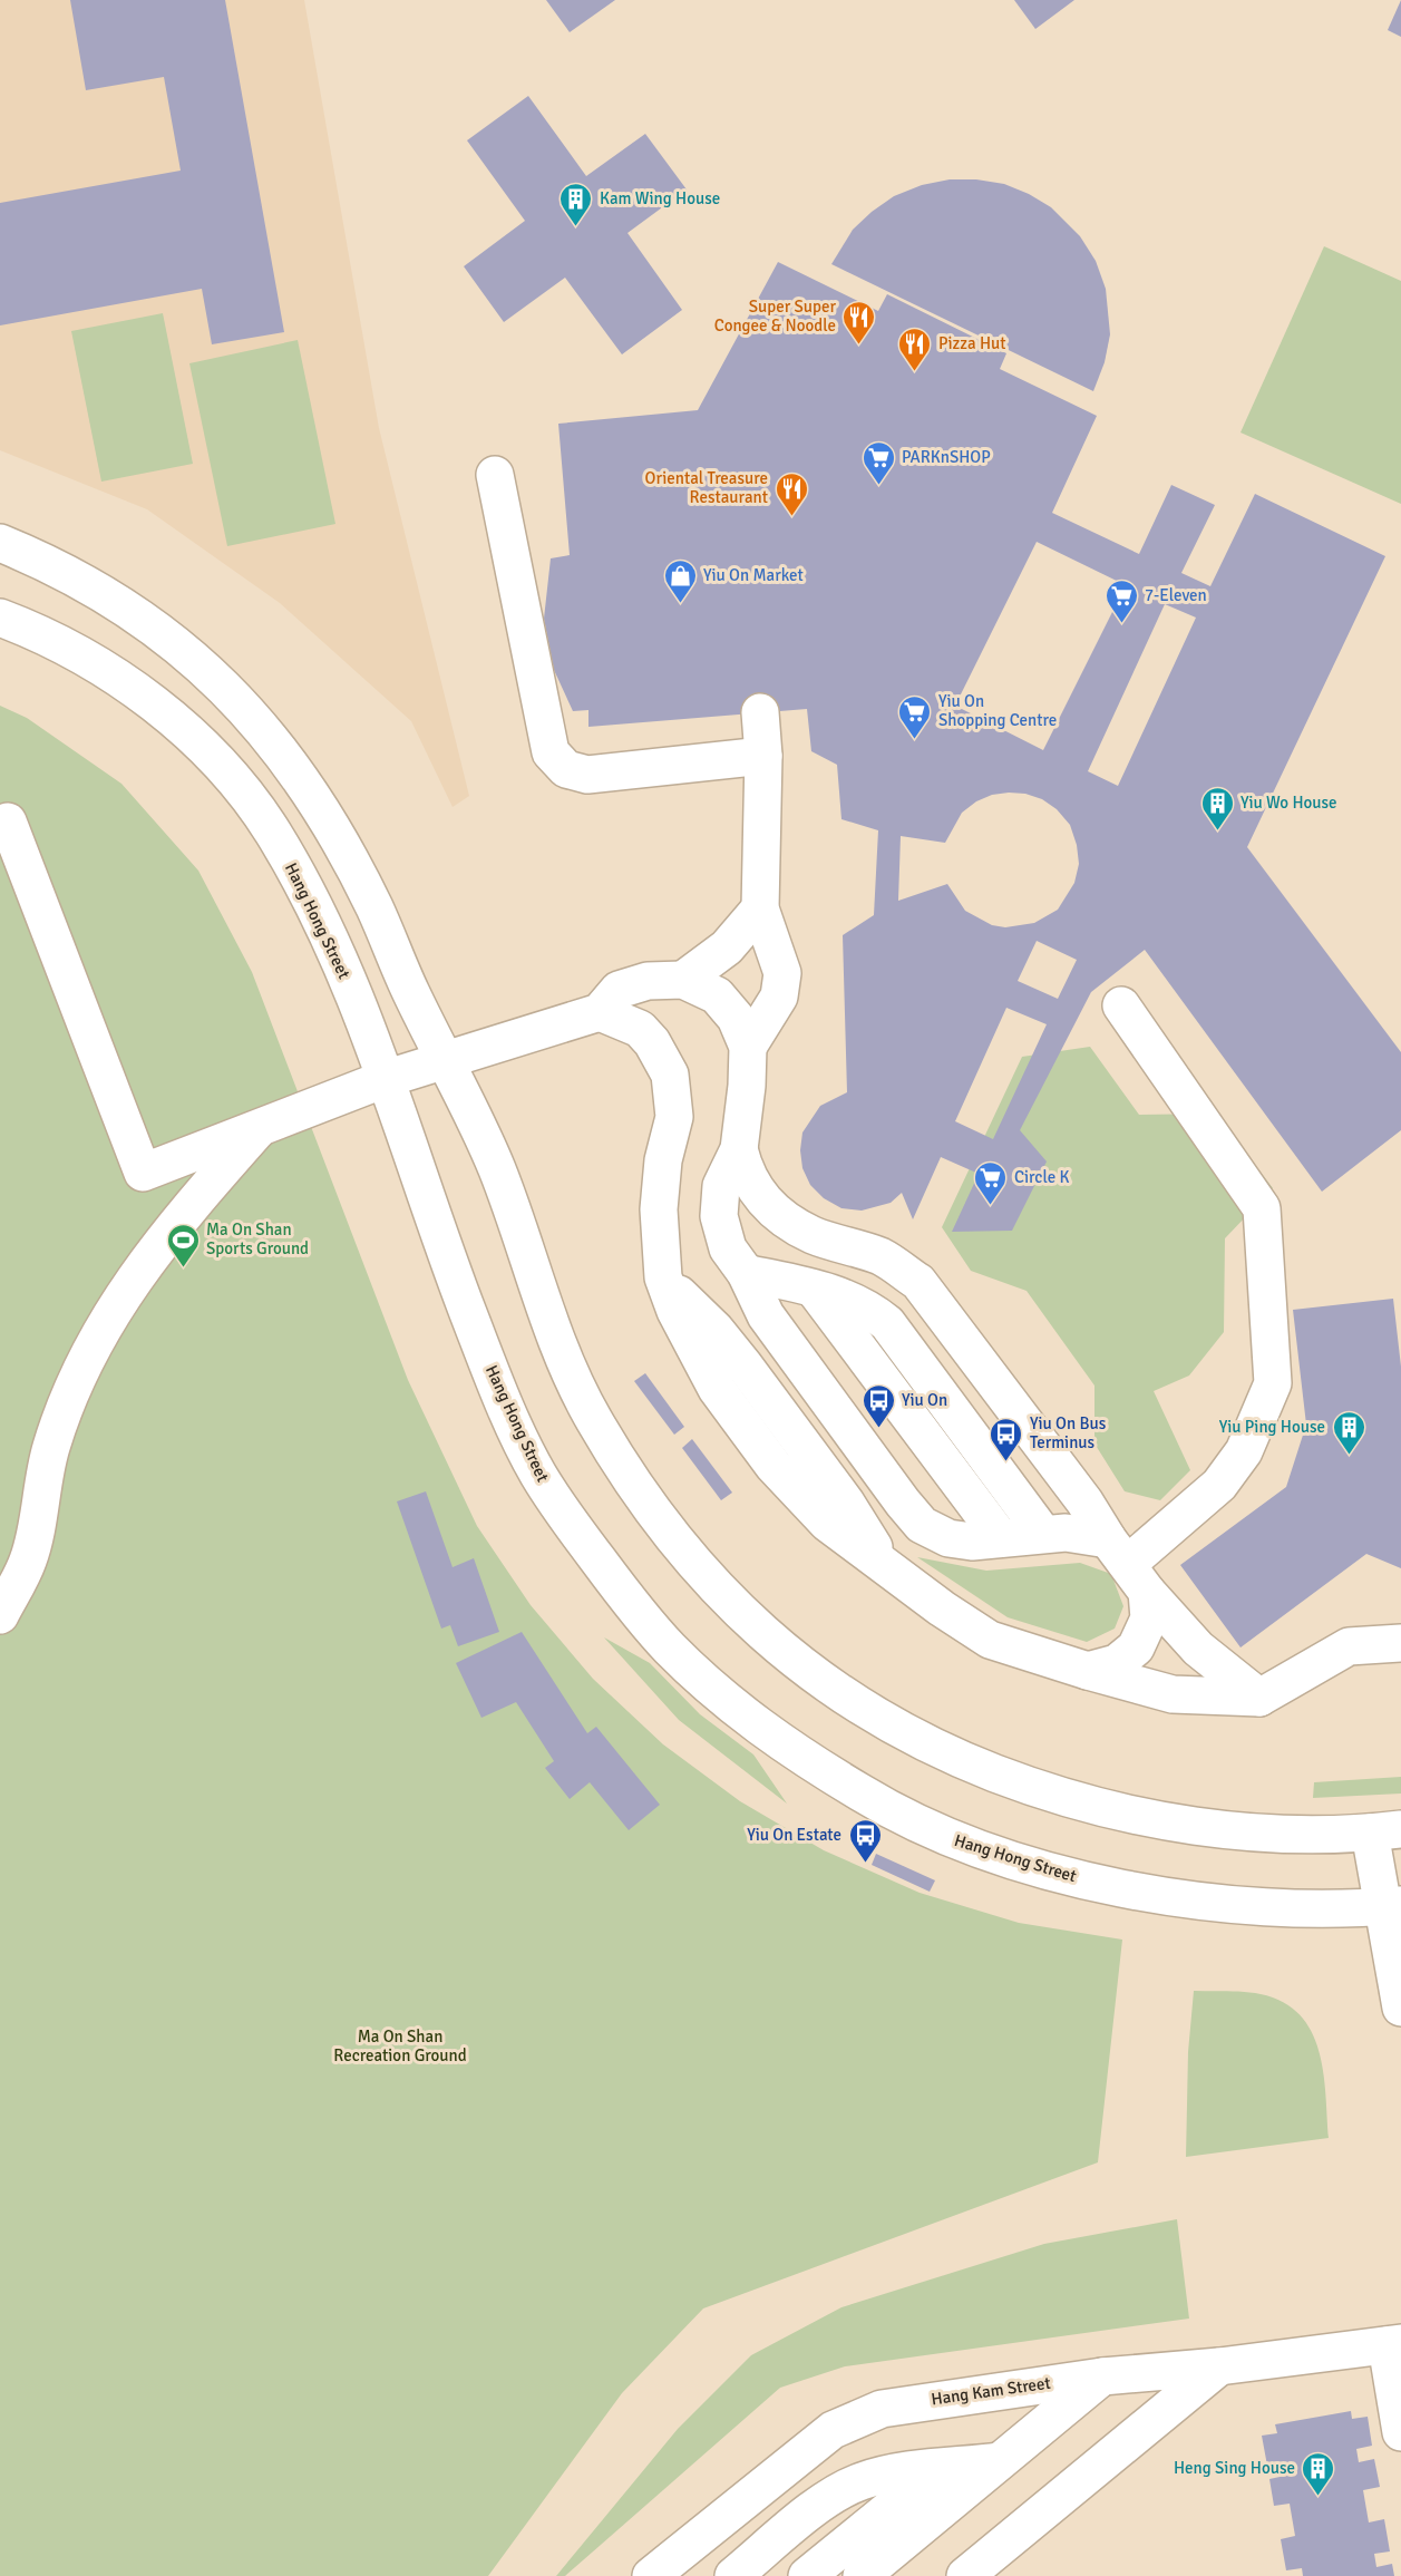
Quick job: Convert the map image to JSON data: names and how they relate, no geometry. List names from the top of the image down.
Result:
{
  "streets": {
    "street": ["Hang Hong Street", "Hang Kam Street"]
  },
  "parks": ["Ma On Shan Recreation Ground"],
  "places": {
    "building": [
      "Kam Wing House",
      "Yiu Wo House",
      "Yiu Ping House",
      "Heng Sing House"
    ],
    "restaurant": ["Super Super Congee & Noodle", "Pizza Hut", "Oriental Treasure Restaurant"],
    "supermarket": [
      "PARKnSHOP",
      "7-Eleven",
      "Yiu On Shopping Centre",
      "Circle K"
    ],
    "shop": ["Yiu On Market"],
    "sports": ["Ma On Shan Sports Ground"],
    "bus stop": ["Yiu On", "Yiu On Bus Terminus", "Yiu On Estate"]
  }
}
